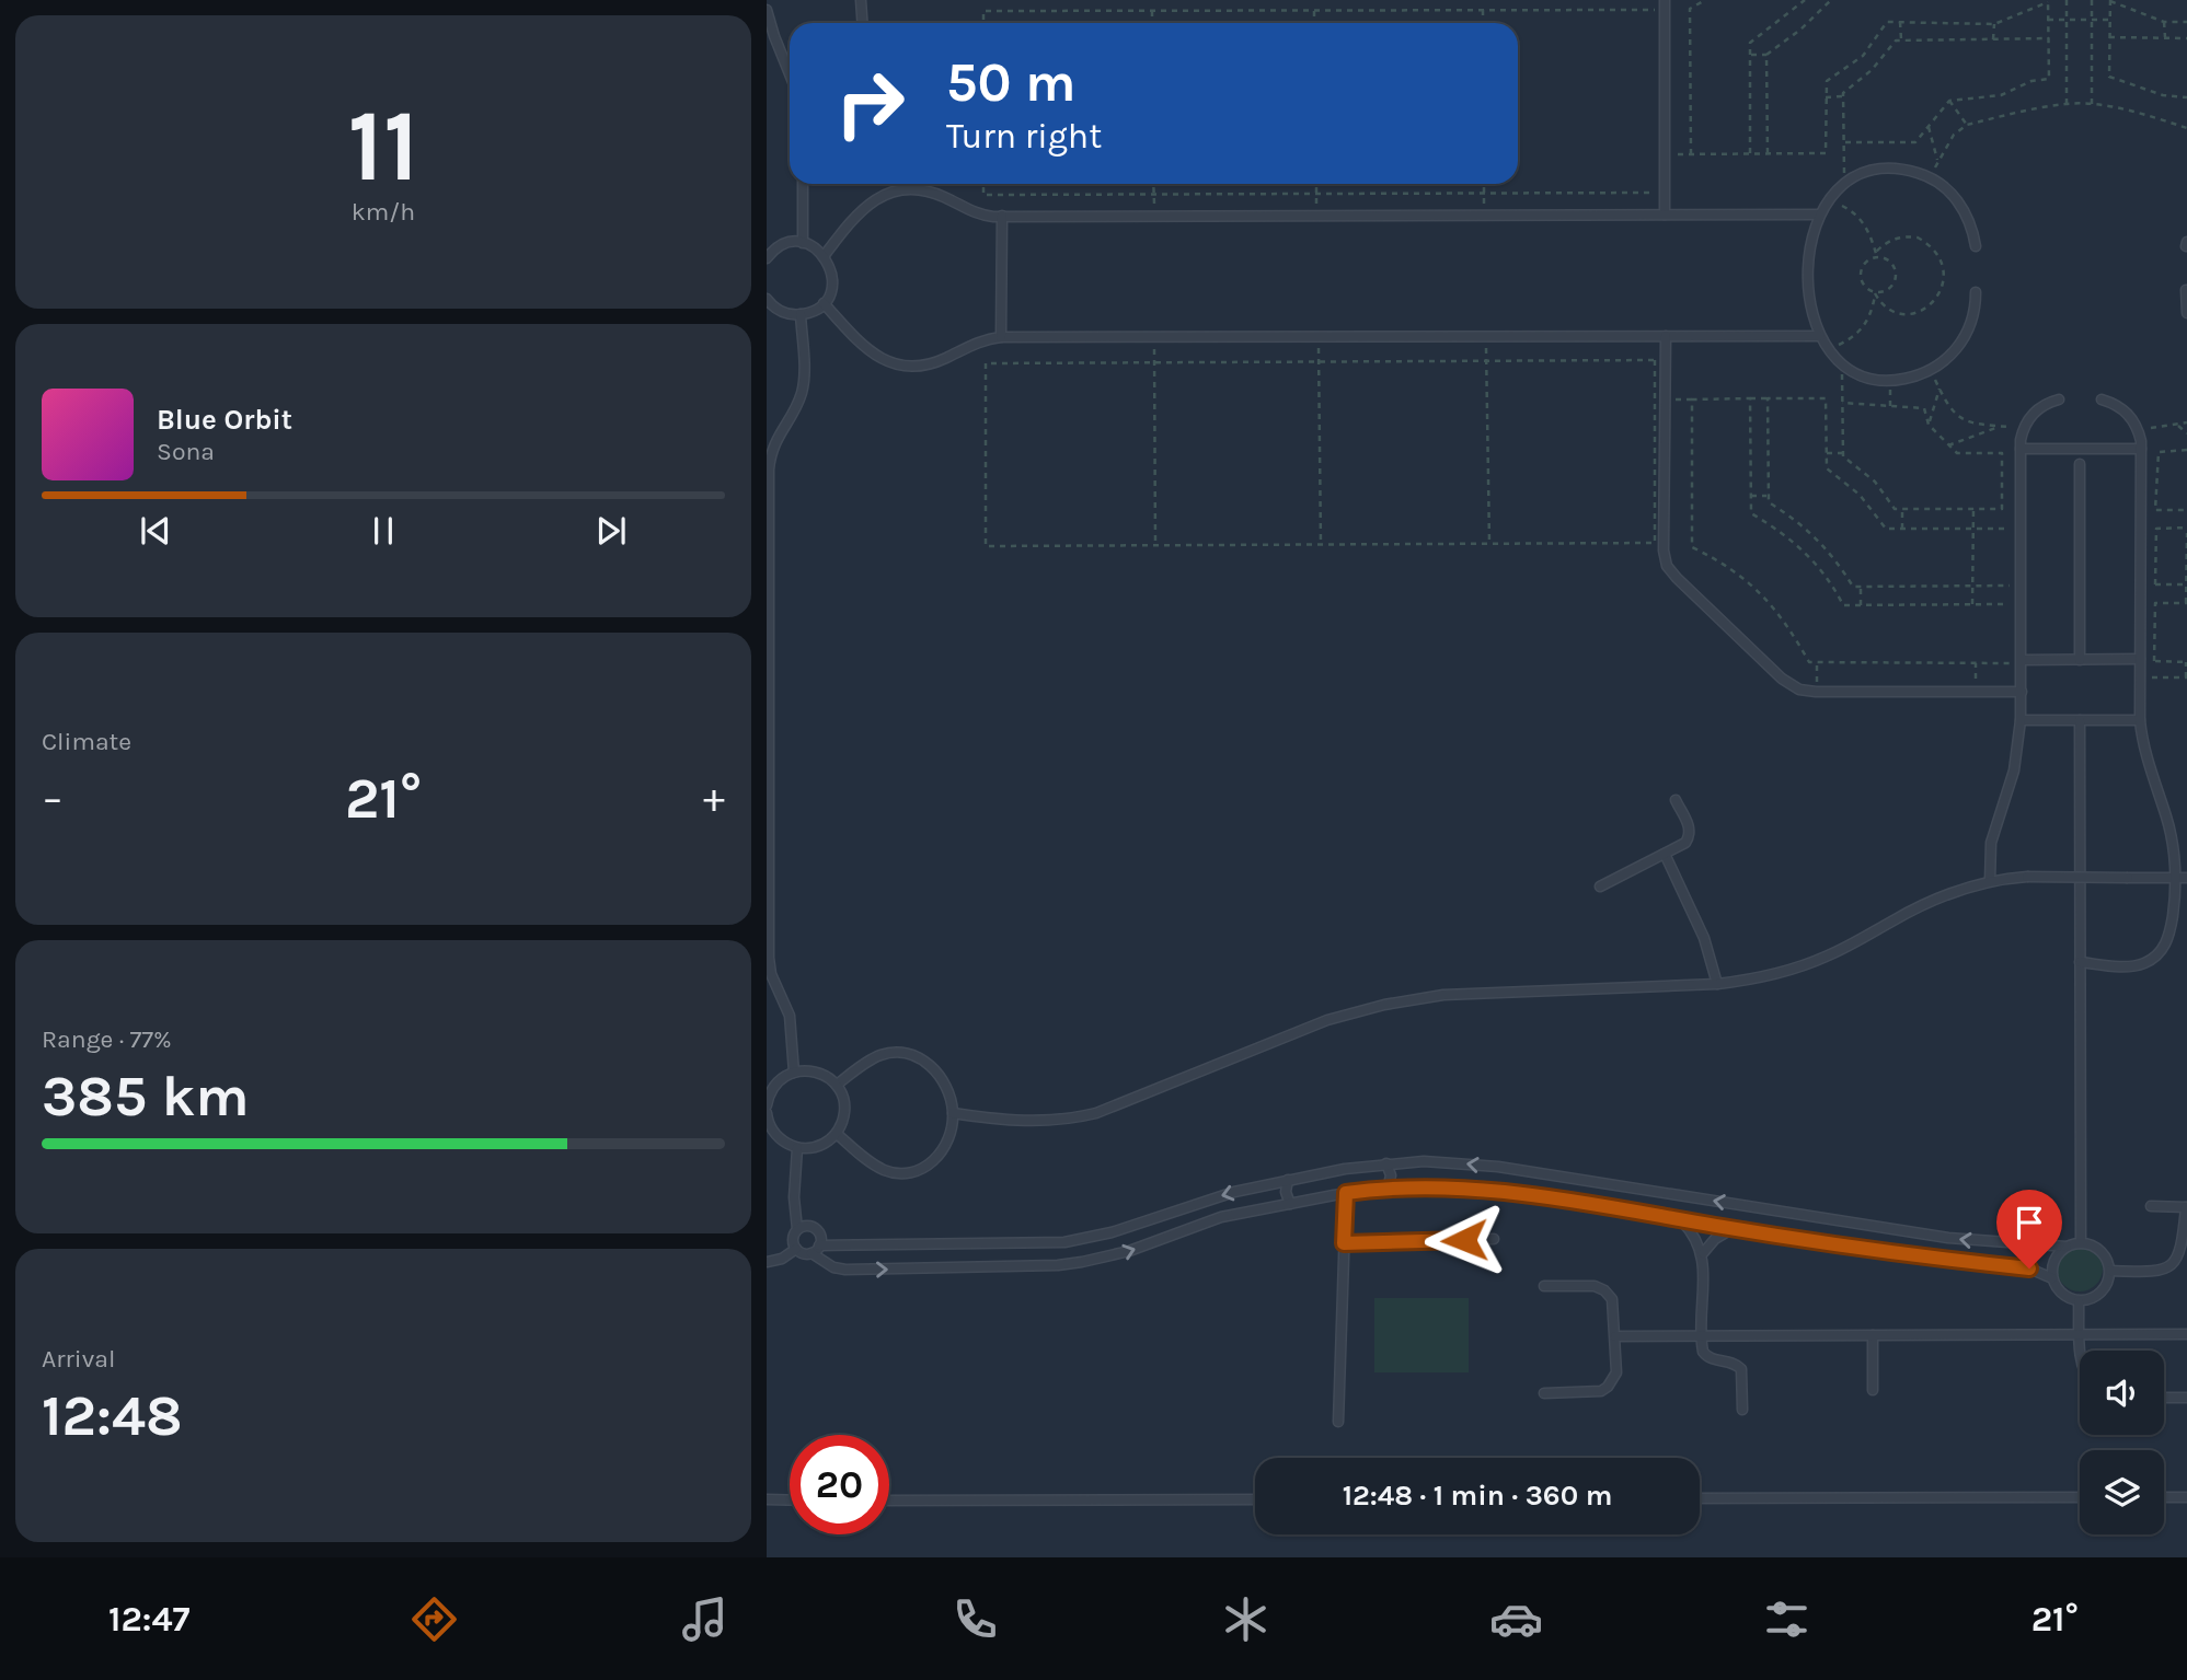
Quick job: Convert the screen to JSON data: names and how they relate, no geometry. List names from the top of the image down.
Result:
{
  "page": {
    "tile": [
      ["11", "km/h"],
      "Climate",
      ["Range · 77%", "385 km"],
      ["Arrival", "12:48"]
    ],
    "turn": ["50 m", "Turn right"],
    "song": ["Blue Orbit", "Sona"],
    "heat": ["−", "21°", "+"],
    "limit": "20",
    "trip": "12:48 · 1 min · 360 m",
    "tabs": ["12:47", "21°"]
  }
}
